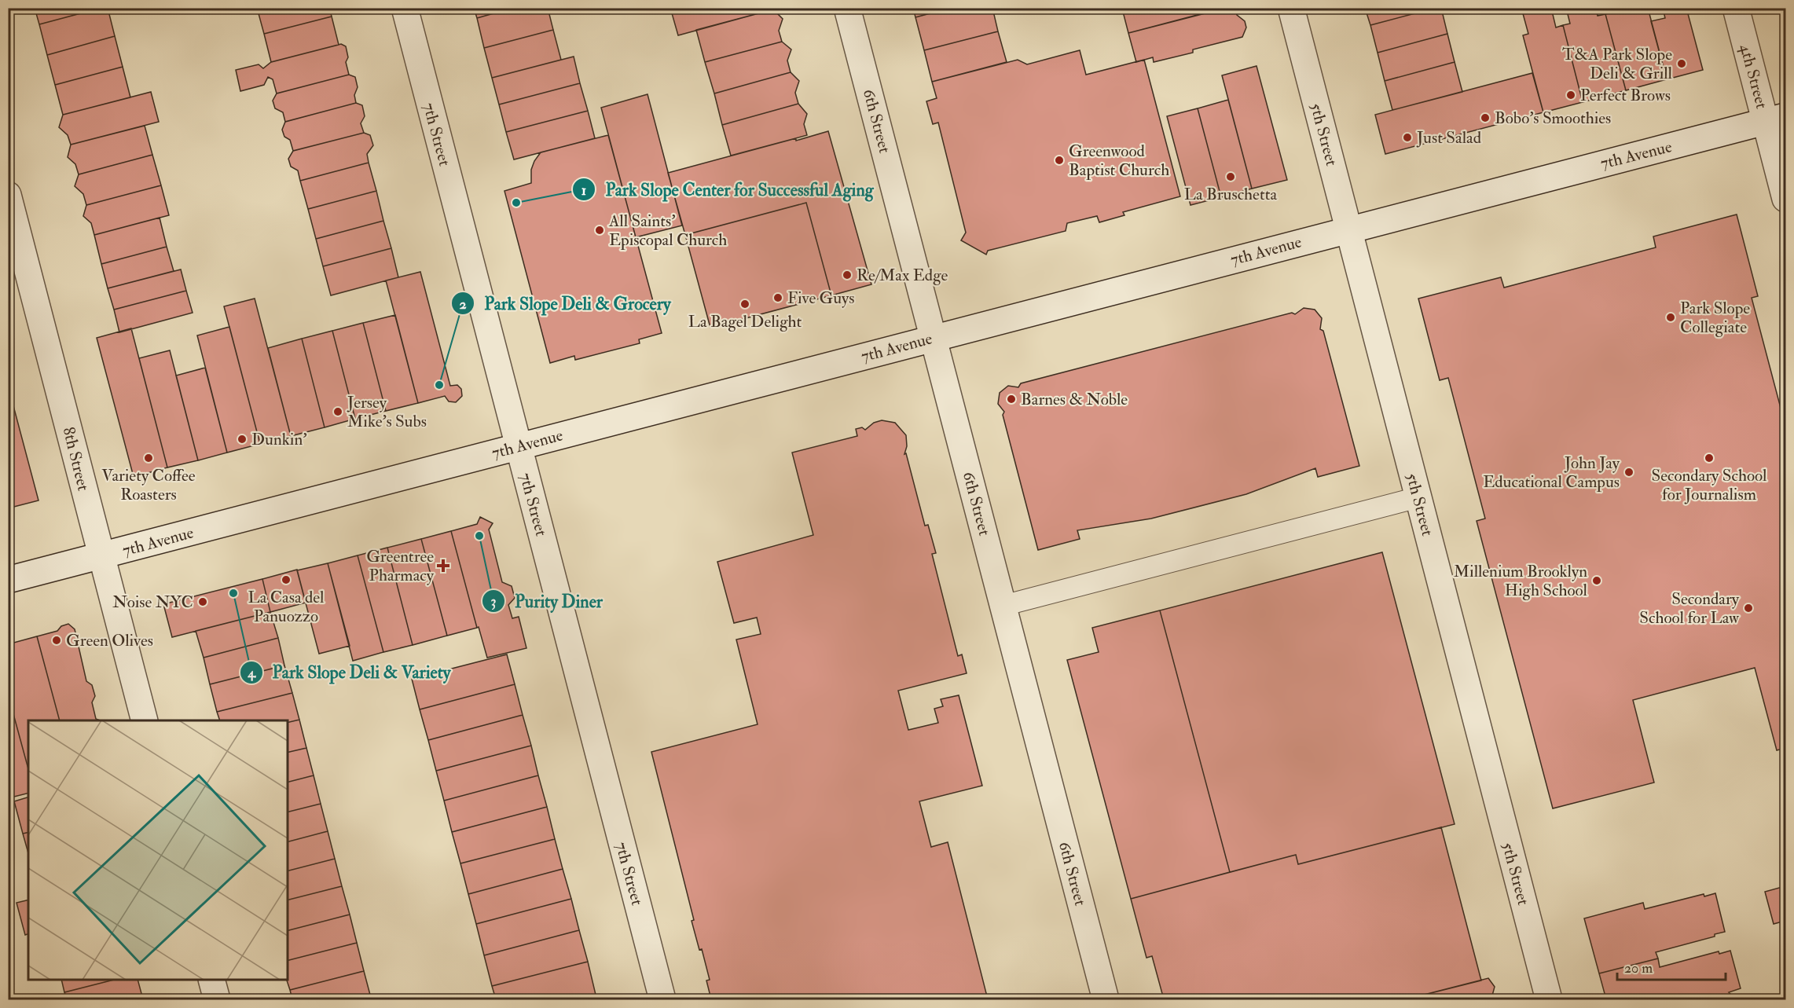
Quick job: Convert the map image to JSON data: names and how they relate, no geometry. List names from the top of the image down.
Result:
{
  "streets": {
    "street": [
      "4th Street",
      "6th Street",
      "7th Street",
      "5th Street",
      "7th Avenue",
      "8th Street"
    ]
  },
  "crossings": [
    ["4th Street", "7th Avenue"],
    ["6th Street", "7th Avenue"],
    ["7th Street", "7th Avenue"],
    ["5th Street", "7th Avenue"],
    ["7th Avenue", "8th Street"]
  ],
  "places": {
    "other": [
      "T&A Park Slope Deli & Grill",
      "Perfect Brows",
      "Bobo's Smoothies",
      "Just Salad",
      "Greenwood Baptist Church",
      "La Bruschetta",
      "Park Slope Center for Successful Aging",
      "All Saints' Episcopal Church",
      "Re/Max Edge",
      "Five Guys",
      "La Bagel Delight",
      "Park Slope Collegiate",
      "Park Slope Deli & Grocery",
      "Barnes & Noble",
      "Jersey Mike's Subs",
      "Dunkin'",
      "Variety Coffee Roasters",
      "Secondary School for Journalism",
      "John Jay Educational Campus",
      "Purity Diner",
      "La Casa del Panuozzo",
      "Millenium Brooklyn High School",
      "Park Slope Deli & Variety",
      "Noise NYC",
      "Secondary School for Law",
      "Green Olives"
    ],
    "health": ["Greentree Pharmacy"]
  },
  "scale_bar": "20 m"
}
